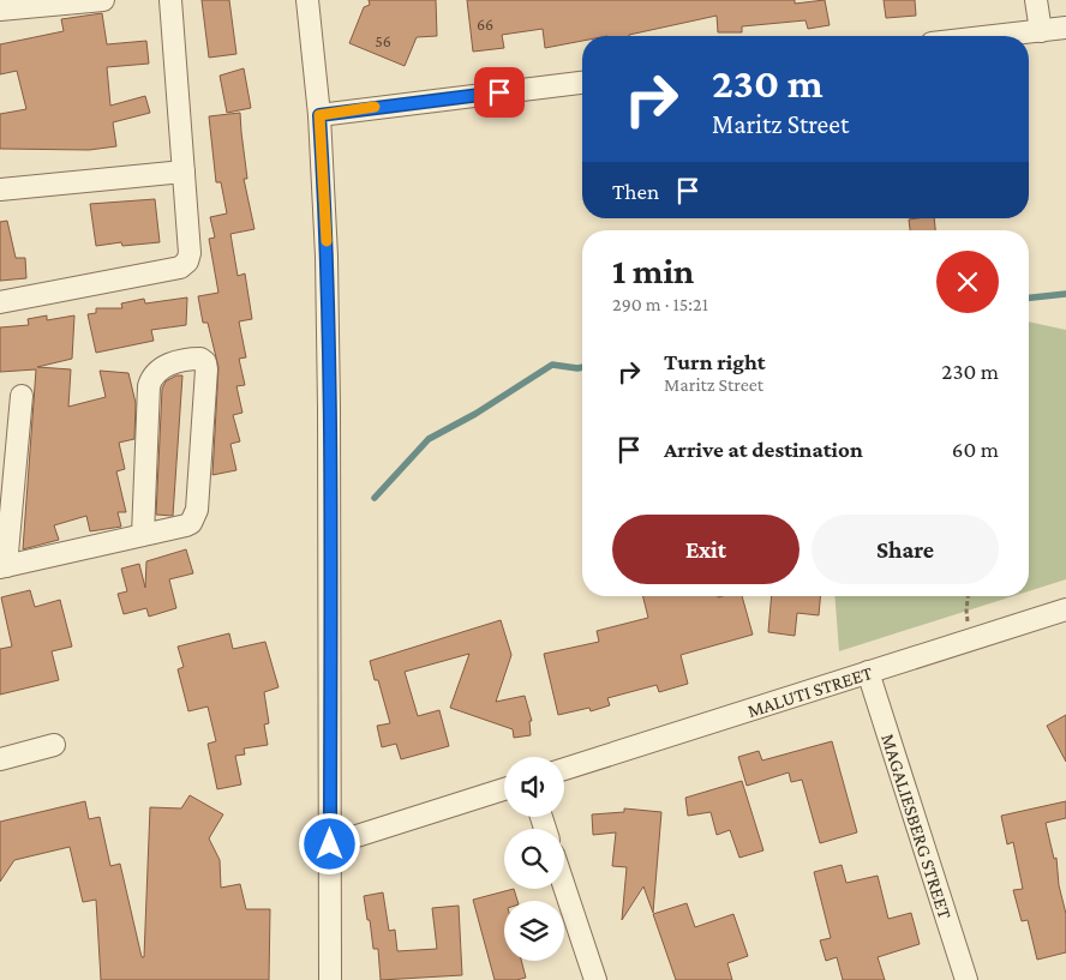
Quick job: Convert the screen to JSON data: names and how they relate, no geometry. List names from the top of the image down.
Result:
{
  "streets": {
    "street": ["MALUTI STREET", "MAGALIESBERG STREET"]
  },
  "crossings": [
    ["MALUTI STREET", "MAGALIESBERG STREET"]
  ],
  "house_numbers": ["66", "56"],
  "page": {
    "turn": ["230 m", "Maritz Street"],
    "then": "Then",
    "heading": ["1 min", "290 m · 15:21"],
    "list": [
      {
        "name": "Turn right",
        "note": "Maritz Street",
        "value": "230 m"
      },
      {
        "name": "Arrive at destination",
        "value": "60 m"
      }
    ],
    "buttons": ["Exit", "Share"]
  }
}
